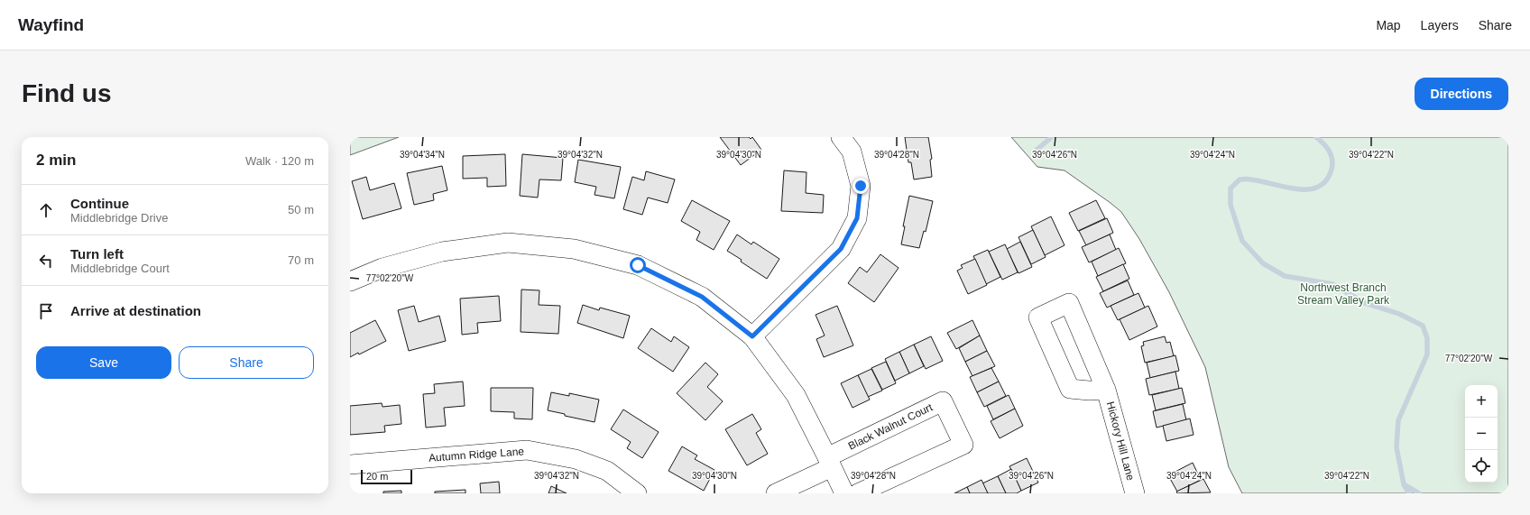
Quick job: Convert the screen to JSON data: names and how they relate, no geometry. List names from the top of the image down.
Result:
{
  "streets": {
    "street": ["Black Walnut Court", "Hickory Hill Lane", "Autumn Ridge Lane"]
  },
  "parks": ["Northwest Branch Stream Valley Park"],
  "scale_bar": "20 m",
  "page": {
    "header": "Wayfind",
    "nav": ["Map", "Layers", "Share"],
    "buttons": [
      "Directions",
      ["Save", "Share"]
    ],
    "title": "Find us",
    "heading": ["2 min", "Walk · 120 m"],
    "list": [
      ["Continue", "Middlebridge Drive", "50 m"],
      ["Turn left", "Middlebridge Court", "70 m"],
      "Arrive at destination"
    ],
    "map_buttons": ["+", "−"],
    "scale": "20 m"
  },
  "coordinates": [
    "39°04'34\"N",
    "39°04'32\"N",
    "39°04'30\"N",
    "39°04'28\"N",
    "39°04'26\"N",
    "39°04'24\"N",
    "39°04'22\"N",
    "77°02'20\"W"
  ]
}
